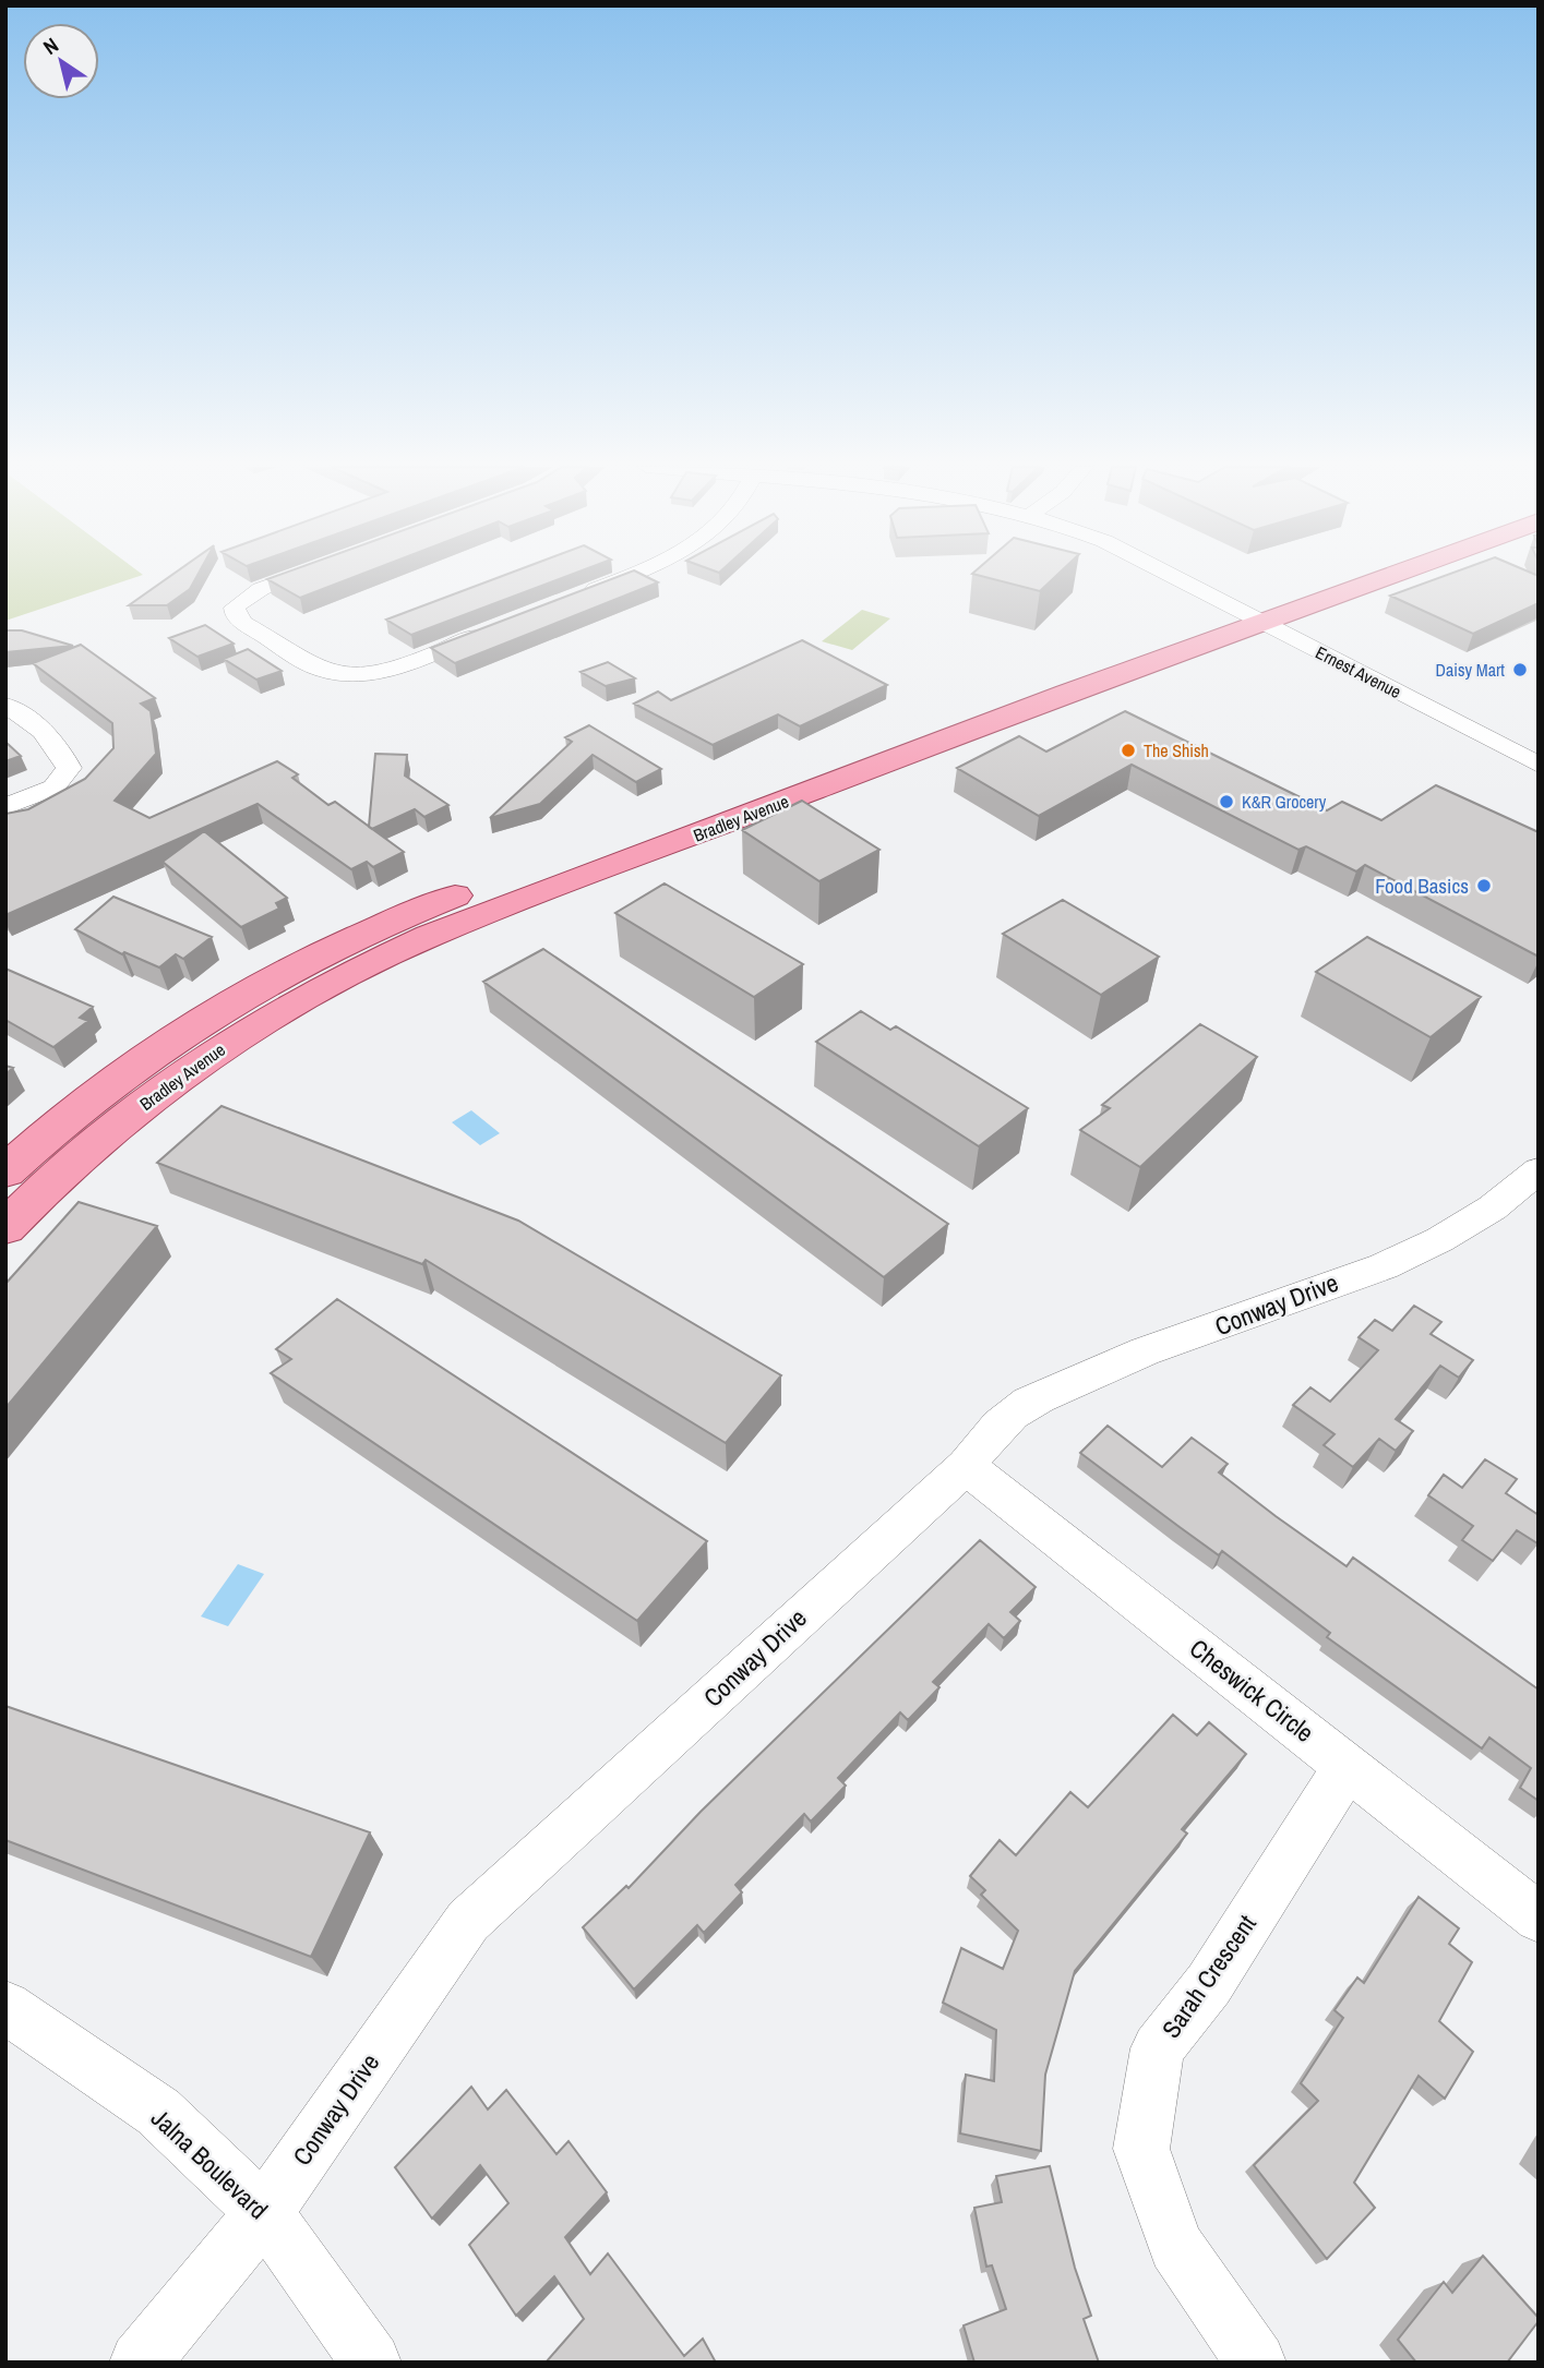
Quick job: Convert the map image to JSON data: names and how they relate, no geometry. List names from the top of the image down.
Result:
{
  "streets": {
    "main road": ["Bradley Avenue"],
    "street": [
      "Ernest Avenue",
      "Conway Drive",
      "Cheswick Circle",
      "Sarah Crescent",
      "Jalna Boulevard"
    ]
  },
  "crossings": [
    ["Ernest Avenue", "Bradley Avenue"],
    ["Conway Drive", "Cheswick Circle"],
    ["Conway Drive", "Jalna Boulevard"],
    ["Cheswick Circle", "Sarah Crescent"]
  ],
  "places": [
    "Daisy Mart",
    "The Shish",
    "K&R Grocery",
    "Food Basics"
  ],
  "north": "top left"
}
